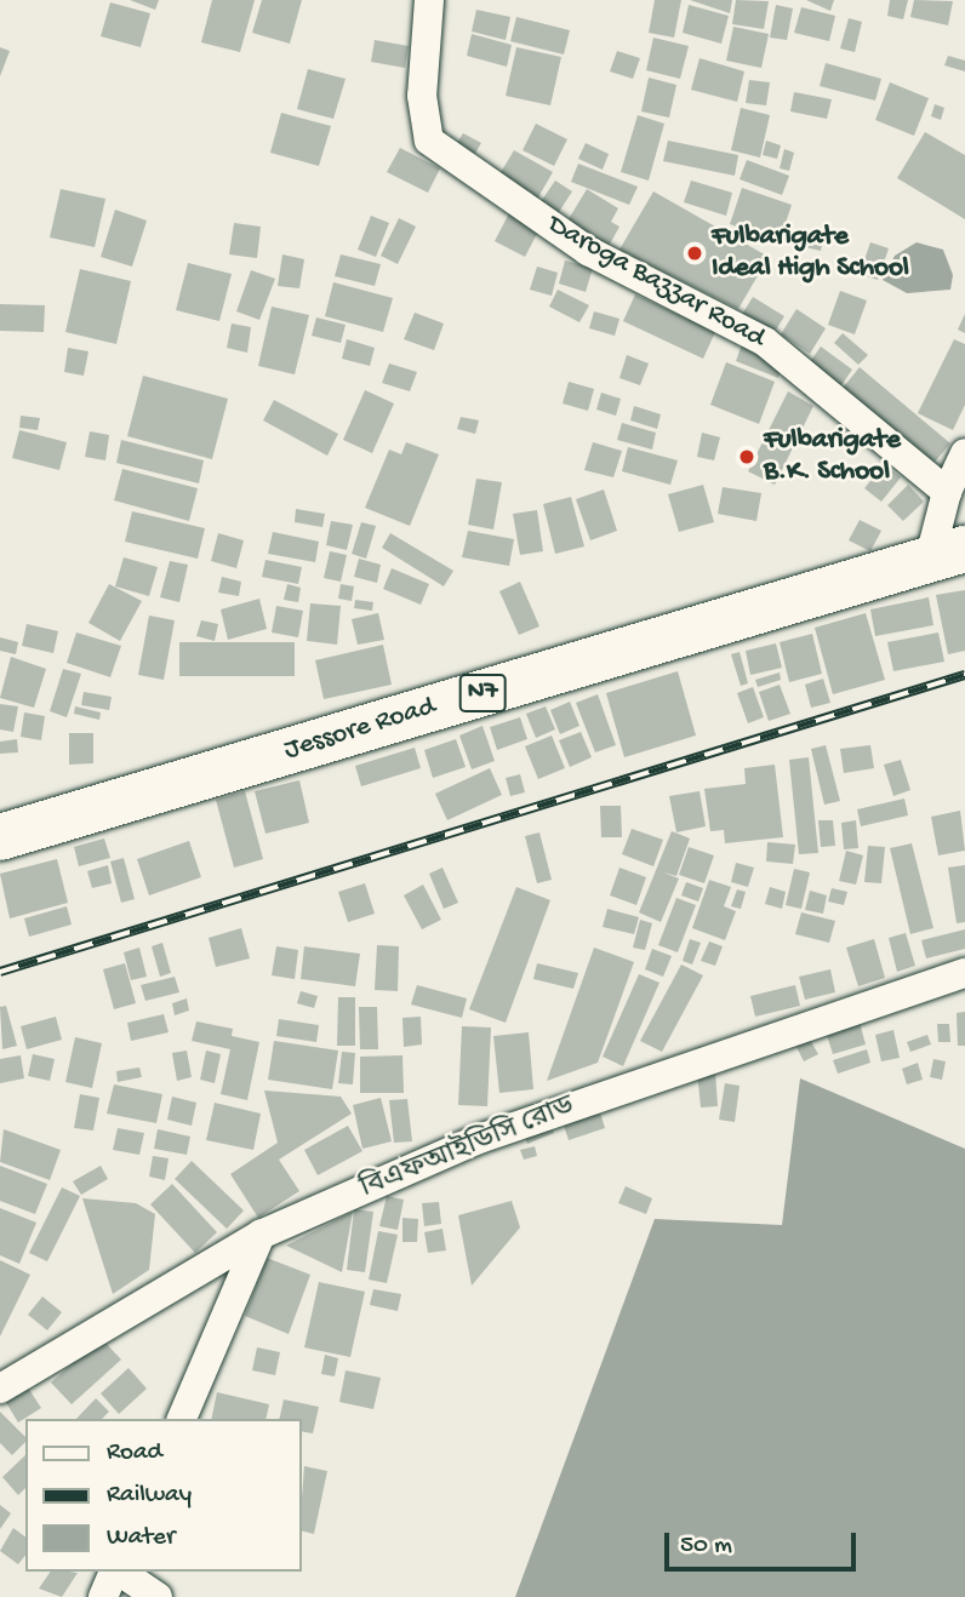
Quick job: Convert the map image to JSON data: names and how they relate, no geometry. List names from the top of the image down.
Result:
{
  "streets": {
    "highway": ["N7", "Jessore Road"],
    "street": ["Daroga Bazzar Road", "বিএফআইডিসি রোড"]
  },
  "places": ["Fulbarigate Ideal High School", "Fulbarigate B.K. School"],
  "legend": ["Road", "Railway", "Water"],
  "scale_bar": "50 m"
}
